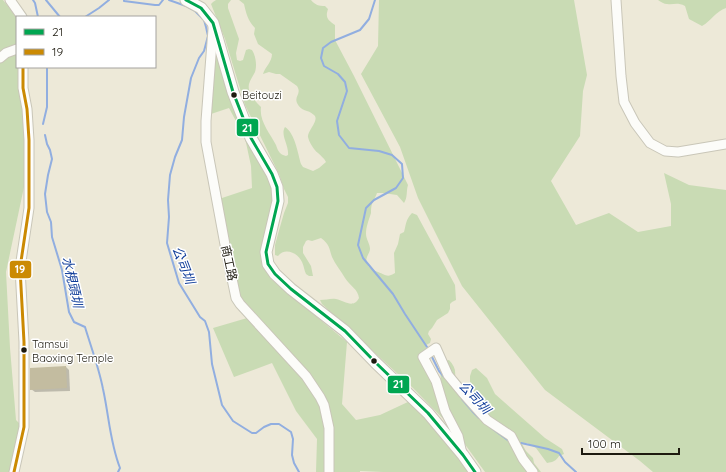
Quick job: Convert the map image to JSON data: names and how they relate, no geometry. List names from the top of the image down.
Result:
{
  "streets": {
    "street": ["商工路"]
  },
  "water": ["公司圳", "水梘頭圳"],
  "places": ["Beitouzi", "Tamsui Baoxing Temple"],
  "lines": ["transit line 21", "transit line 19"],
  "legend": ["21", "19"],
  "scale_bar": "100 m"
}
